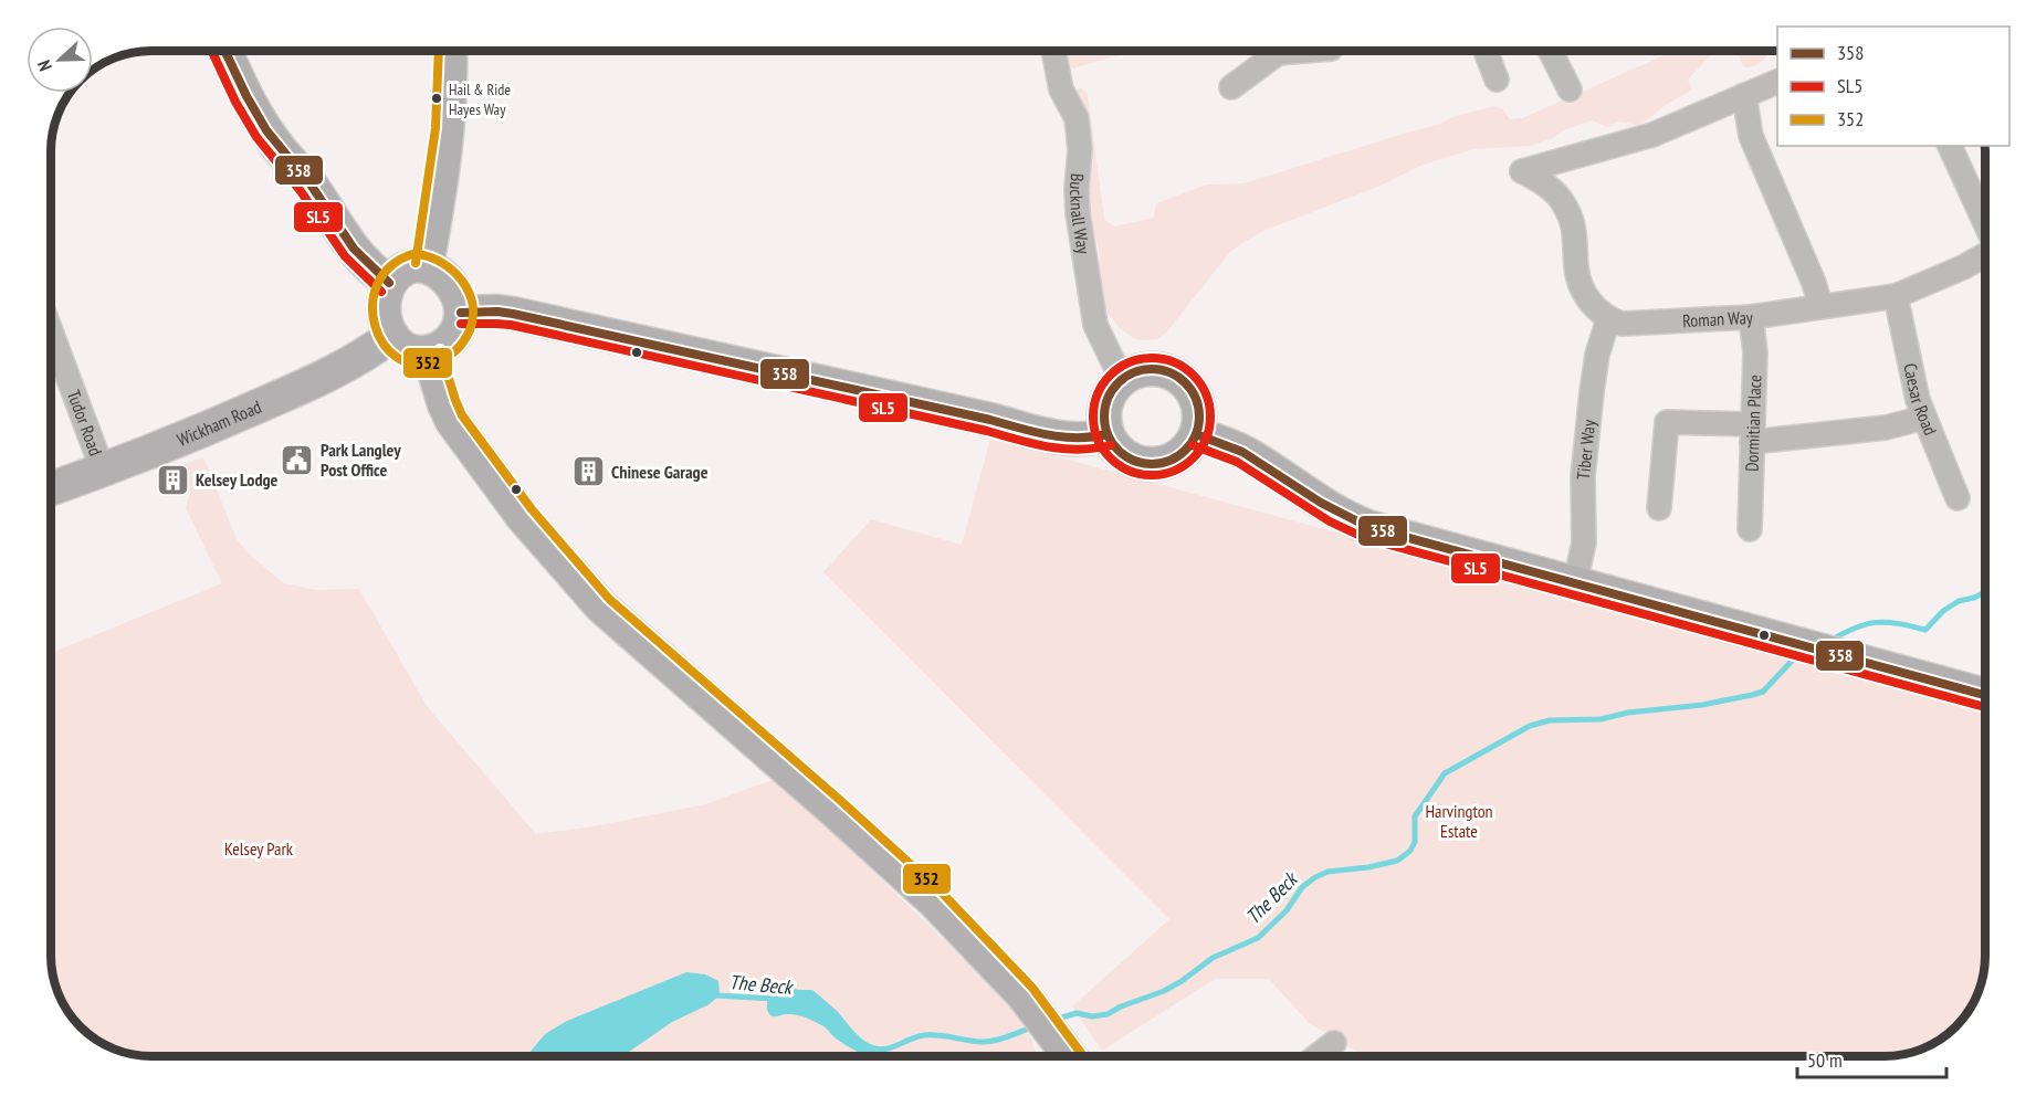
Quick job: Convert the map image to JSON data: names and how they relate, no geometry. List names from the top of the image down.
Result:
{
  "streets": {
    "main road": ["Wickham Road"],
    "street": [
      "Bucknall Way",
      "Roman Way",
      "Caesar Road",
      "Tudor Road",
      "Dormitian Place",
      "Tiber Way"
    ]
  },
  "crossings": [
    ["Roman Way", "Caesar Road"],
    ["Roman Way", "Dormitian Place"],
    ["Roman Way", "Tiber Way"],
    ["Tudor Road", "Wickham Road"]
  ],
  "water": ["The Beck"],
  "parks": ["Harvington Estate", "Kelsey Park"],
  "places": {
    "other": ["Hail & Ride Hayes Way"],
    "public building": ["Park Langley Post Office"],
    "building": ["Chinese Garage", "Kelsey Lodge"]
  },
  "lines": ["transit line 358", "transit line 352", "transit line SL5"],
  "legend": ["358", "SL5", "352"],
  "scale_bar": "50 m",
  "north": "left"
}
